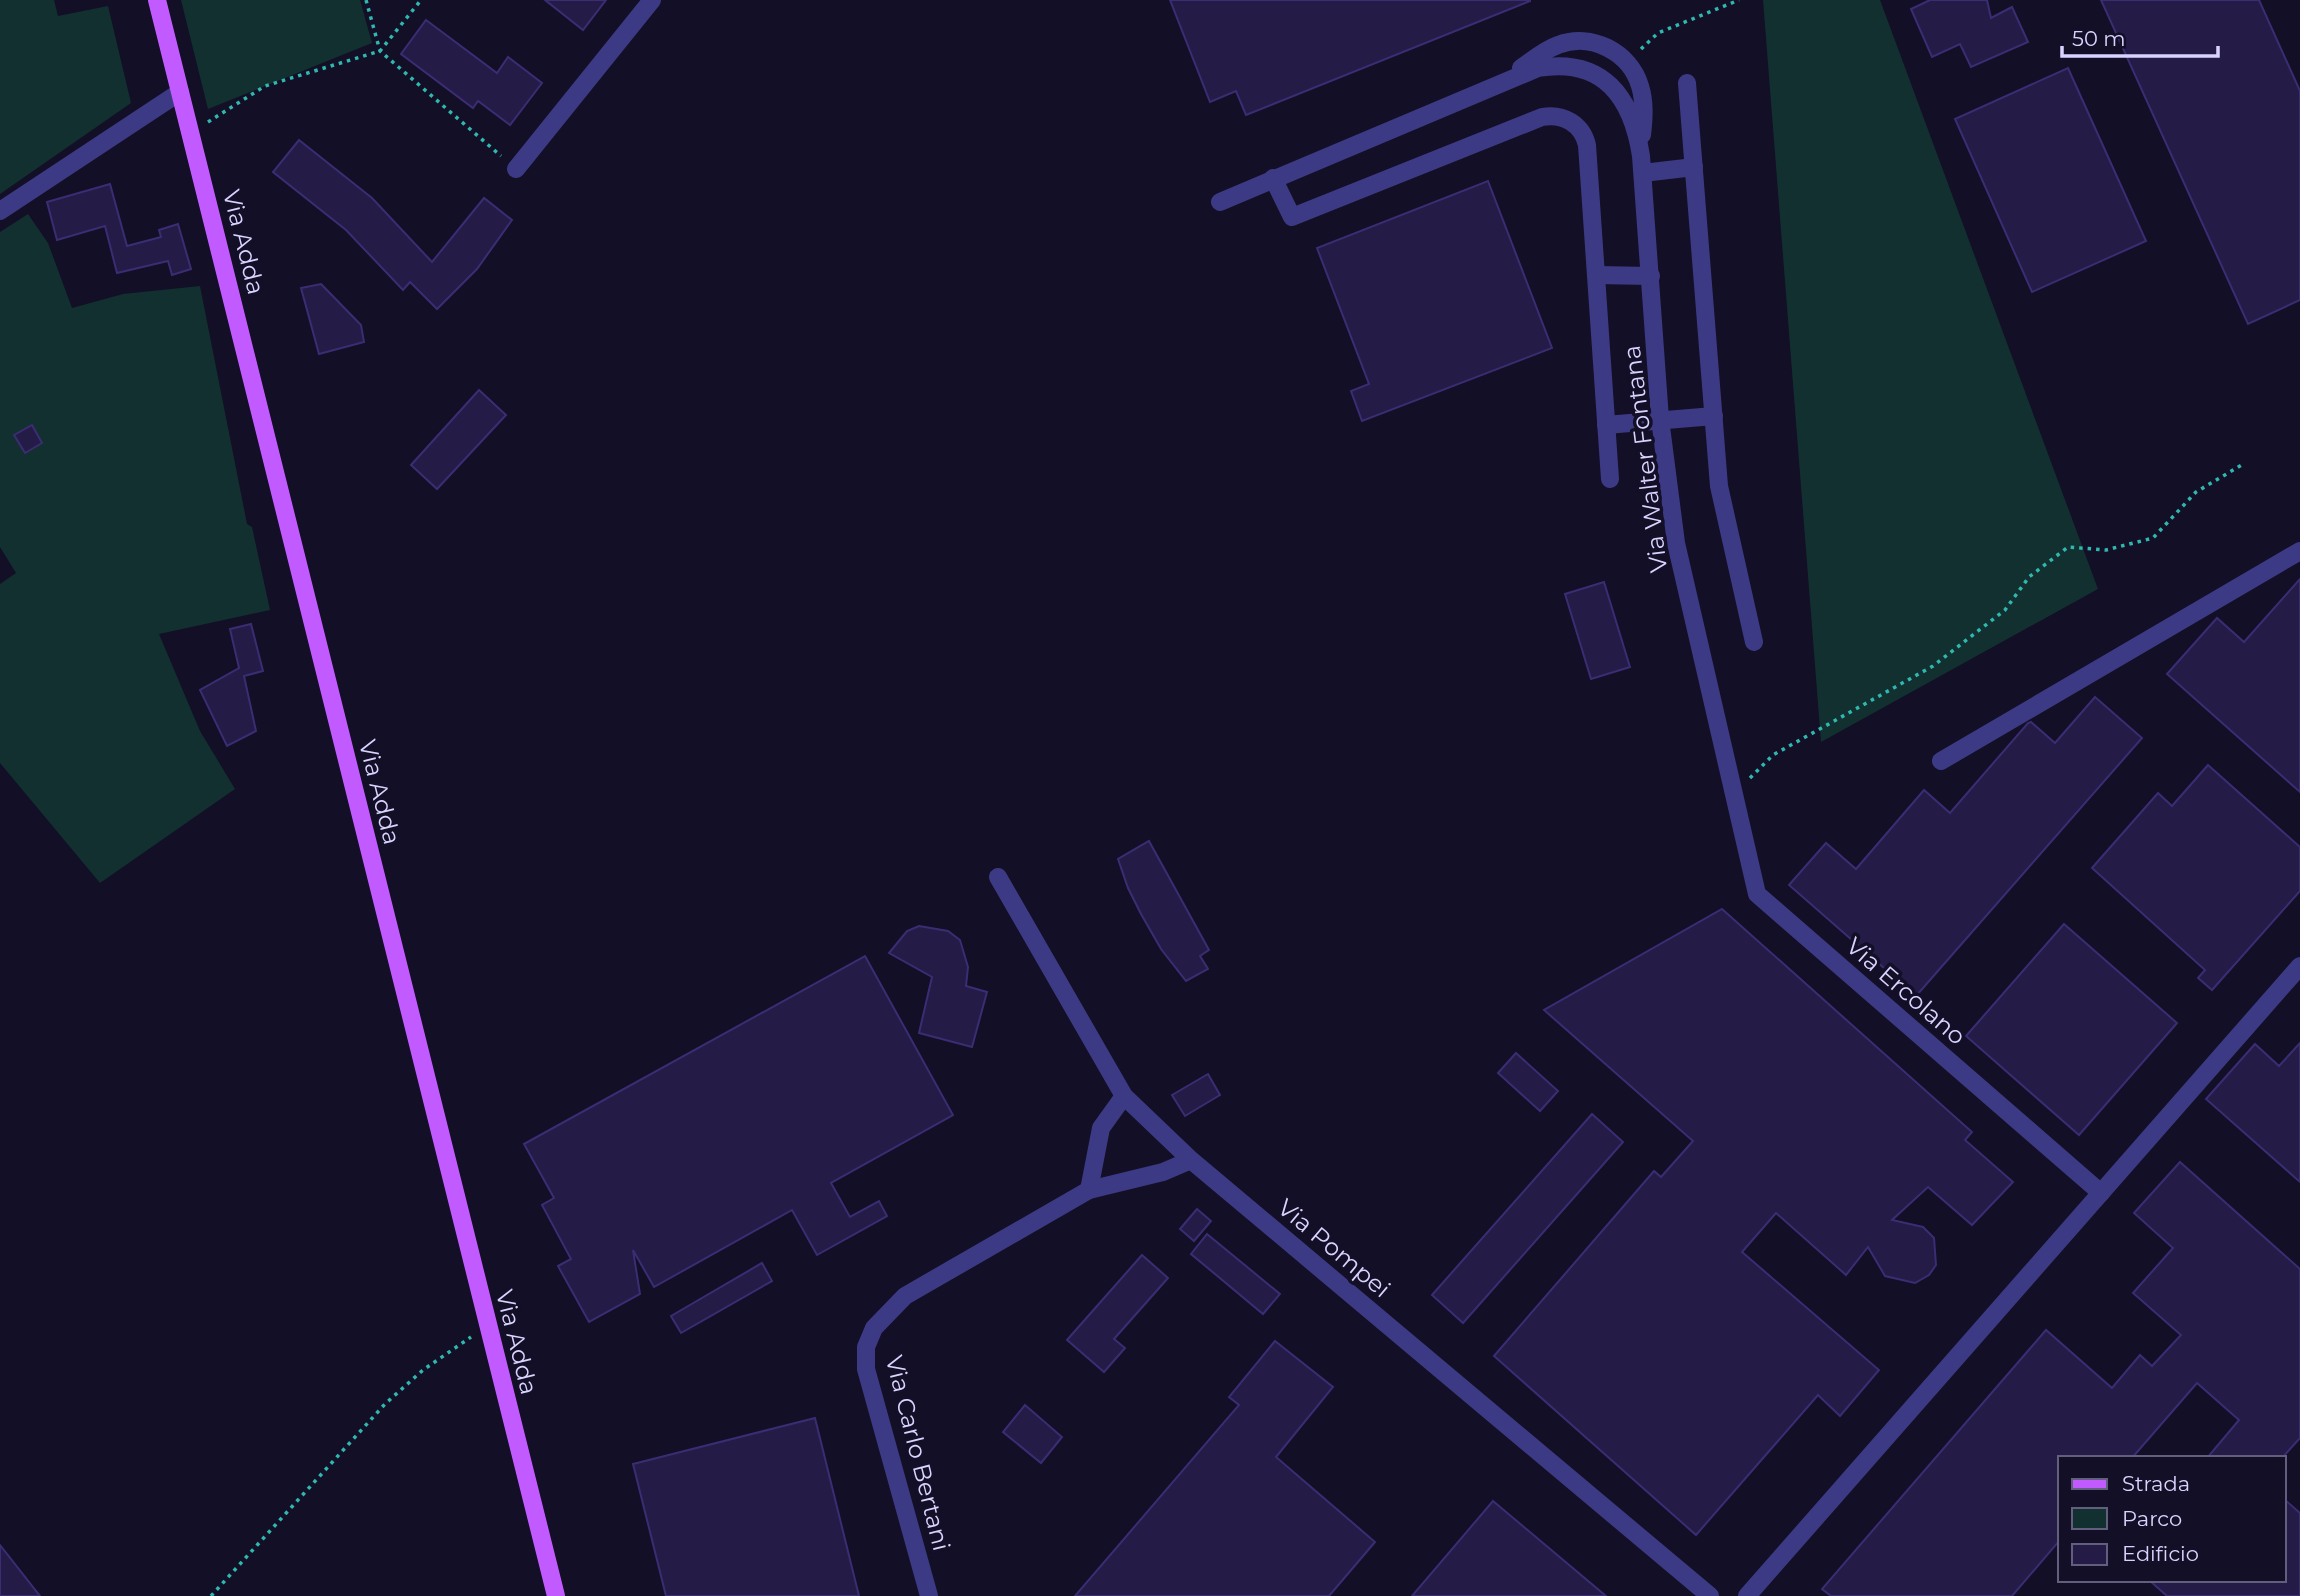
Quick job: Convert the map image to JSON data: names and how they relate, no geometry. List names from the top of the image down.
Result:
{
  "streets": {
    "main road": ["Via Adda"],
    "street": [
      "Via Walter Fontana",
      "Via Ercolano",
      "Via Pompei",
      "Via Carlo Bertani"
    ]
  },
  "crossings": [
    ["Via Walter Fontana", "Via Ercolano"],
    ["Via Pompei", "Via Carlo Bertani"]
  ],
  "legend": ["Strada", "Parco", "Edificio"],
  "scale_bar": "50 m"
}
